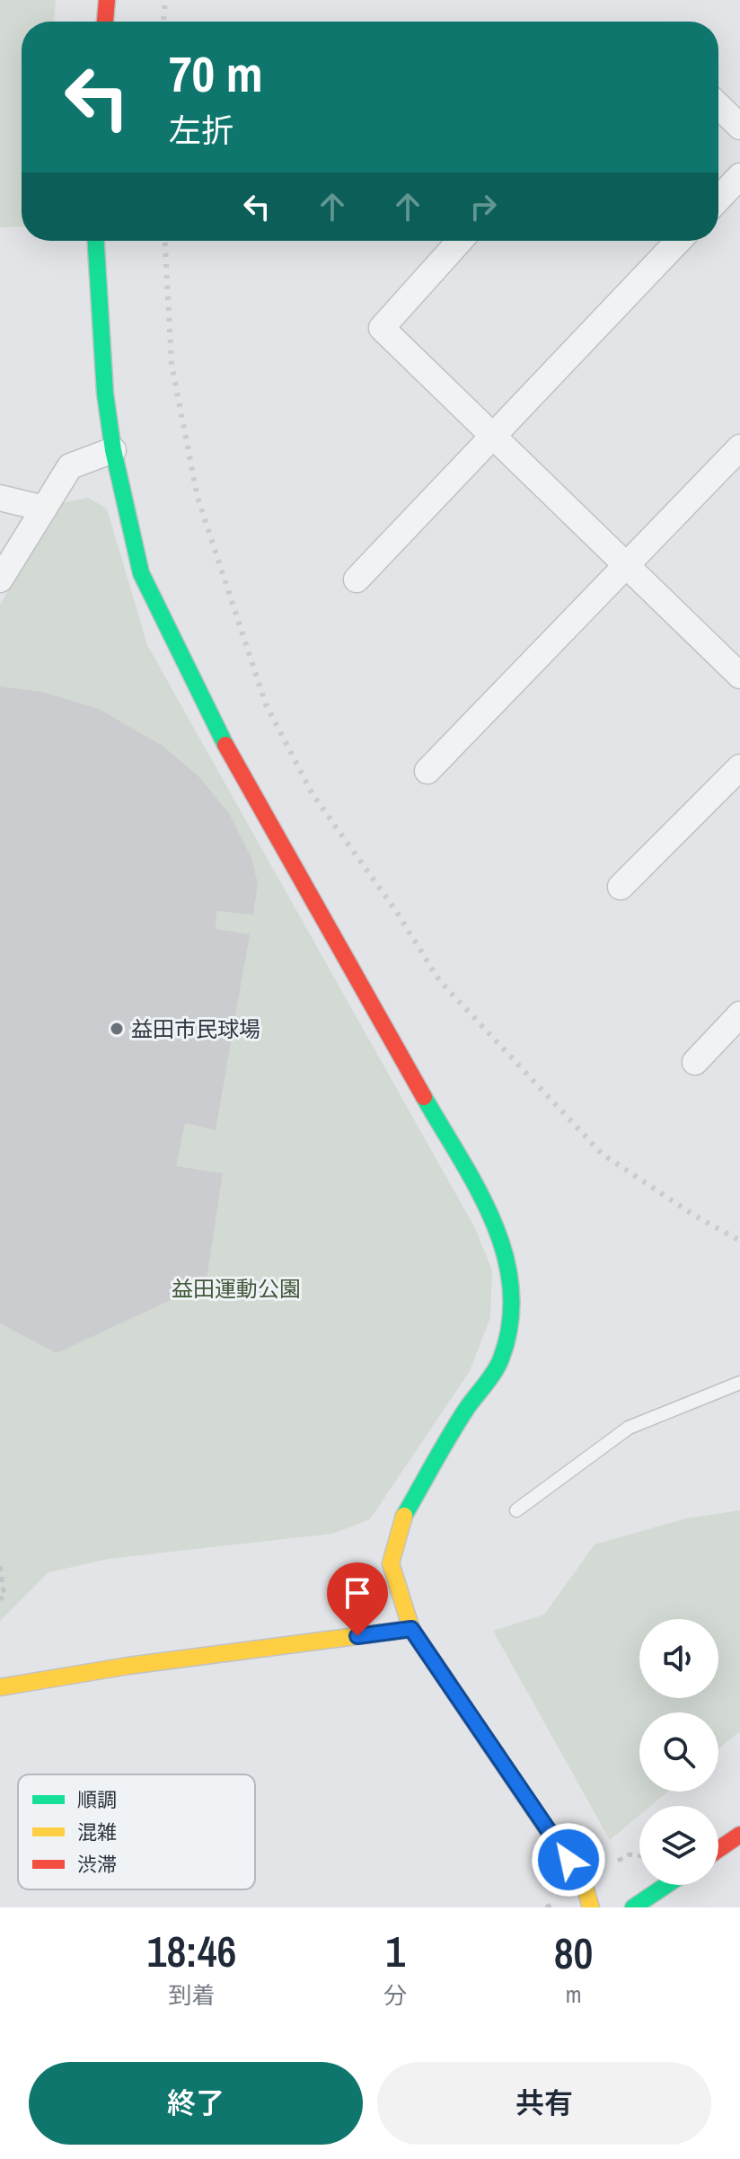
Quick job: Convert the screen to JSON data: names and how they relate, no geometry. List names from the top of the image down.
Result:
{
  "parks": ["益田運動公園"],
  "places": ["益田市民球場"],
  "legend": ["順調", "混雑", "渋滞"],
  "page": {
    "turn": ["70 m", "左折"],
    "eta": [
      "18:46",
      "到着",
      "1",
      "分",
      "80",
      "m"
    ],
    "buttons": ["終了", "共有"]
  }
}
